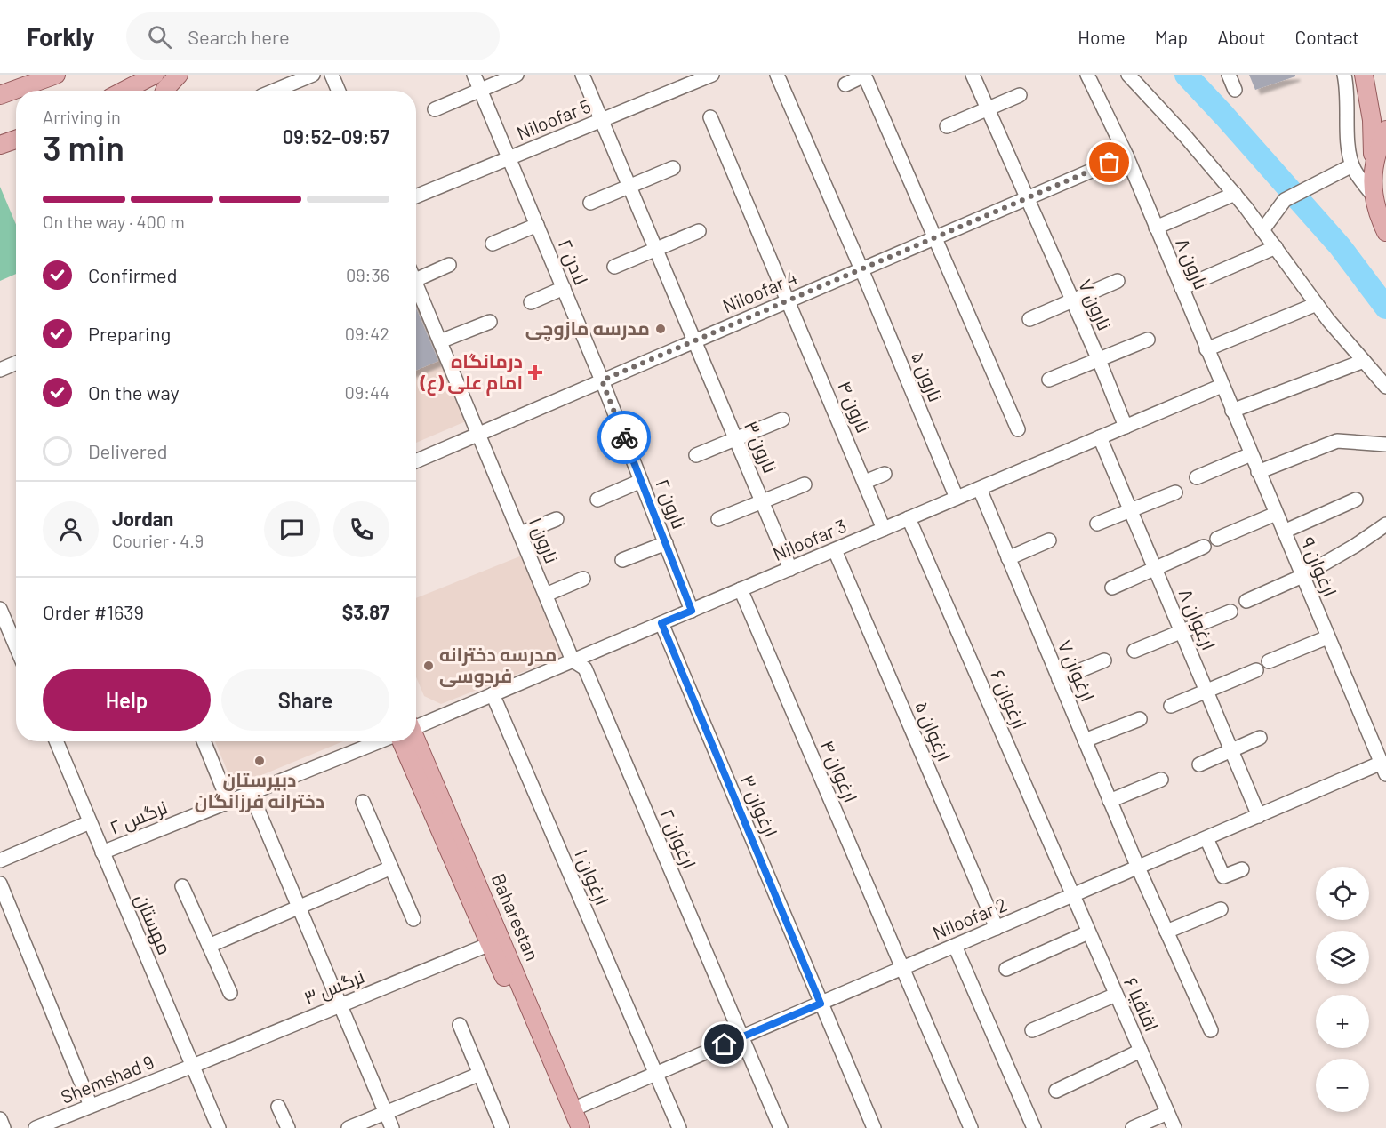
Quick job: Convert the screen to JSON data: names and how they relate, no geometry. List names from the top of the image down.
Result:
{
  "streets": {
    "main road": ["Baharestan"],
    "street": [
      "Niloofar 5",
      "لادن ۲",
      "نارون ۸",
      "Niloofar 4",
      "نارون ۷",
      "نارون ۵",
      "نارون ۴",
      "نارون ۳",
      "نارون ۲",
      "نارون ۱",
      "Niloofar 3",
      "ارغوان ۹",
      "ارغوان ۸",
      "ارغوان ۷",
      "ارغوان ۶",
      "ارغوان ۵",
      "ارغوان ۴",
      "ارغوان ۳",
      "نرگس ۲",
      "ارغوان ۲",
      "ارغوان ۱",
      "Niloofar 2",
      "مهستان",
      "نرگس ۳",
      "اقاقیا ۶",
      "Shemshad 9"
    ]
  },
  "crossings": [
    ["Niloofar 5", "لادن ۲"],
    ["Niloofar 5", "نارون ۳"],
    ["لادن ۲", "Niloofar 4"],
    ["لادن ۲", "نارون ۲"],
    ["نارون ۸", "Niloofar 4"],
    ["نارون ۸", "Niloofar 3"],
    ["نارون ۸", "ارغوان ۹"],
    ["Niloofar 4", "نارون ۷"],
    ["Niloofar 4", "نارون ۵"],
    ["Niloofar 4", "نارون ۴"],
    ["Niloofar 4", "نارون ۳"],
    ["Niloofar 4", "نارون ۲"],
    ["Niloofar 4", "نارون ۱"],
    ["نارون ۷", "Niloofar 3"],
    ["نارون ۵", "Niloofar 3"],
    ["نارون ۴", "Niloofar 3"],
    ["نارون ۳", "Niloofar 3"],
    ["نارون ۲", "Niloofar 3"],
    ["نارون ۱", "Niloofar 3"],
    ["نارون ۱", "ارغوان ۲"],
    ["Niloofar 3", "ارغوان ۹"],
    ["Niloofar 3", "ارغوان ۸"],
    ["Niloofar 3", "ارغوان ۷"],
    ["Niloofar 3", "ارغوان ۶"],
    ["Niloofar 3", "ارغوان ۵"],
    ["Niloofar 3", "ارغوان ۴"],
    ["Niloofar 3", "ارغوان ۳"],
    ["Niloofar 3", "ارغوان ۲"],
    ["Niloofar 3", "ارغوان ۱"],
    ["ارغوان ۹", "Niloofar 2"],
    ["ارغوان ۸", "Niloofar 2"],
    ["ارغوان ۷", "Niloofar 2"],
    ["ارغوان ۶", "Niloofar 2"],
    ["ارغوان ۶", "اقاقیا ۶"],
    ["ارغوان ۵", "Niloofar 2"],
    ["ارغوان ۴", "Niloofar 2"],
    ["ارغوان ۳", "Niloofar 2"],
    ["نرگس ۲", "مهستان"],
    ["ارغوان ۲", "Niloofar 2"],
    ["ارغوان ۱", "Niloofar 2"],
    ["Baharestan", "Niloofar 2"],
    ["Baharestan", "نرگس ۳"],
    ["Niloofar 2", "اقاقیا ۶"],
    ["مهستان", "نرگس ۳"],
    ["مهستان", "Shemshad 9"],
    ["نرگس ۳", "Shemshad 9"]
  ],
  "places": {
    "other": ["مدرسه مازوچی", "مدرسه دخترانه فردوسی", "دبیرستان دخترانه فرزانگان"],
    "health": ["درمانگاه امام علی (ع)"]
  },
  "page": {
    "header": "Forkly",
    "search": "Search here",
    "nav": [
      "Home",
      "Map",
      "About",
      "Contact"
    ],
    "heading": ["3 min", "Arriving in", "09:52–09:57"],
    "panel": [
      "Jordan",
      "Courier · 4.9",
      "Order #1639",
      "$3.87"
    ],
    "bar": "On the way · 400 m",
    "list": [
      ["Confirmed", "09:36"],
      ["Preparing", "09:42"],
      ["On the way", "09:44"],
      "Delivered"
    ],
    "buttons": ["Help", "Share"],
    "map_buttons": ["+", "−"]
  }
}
